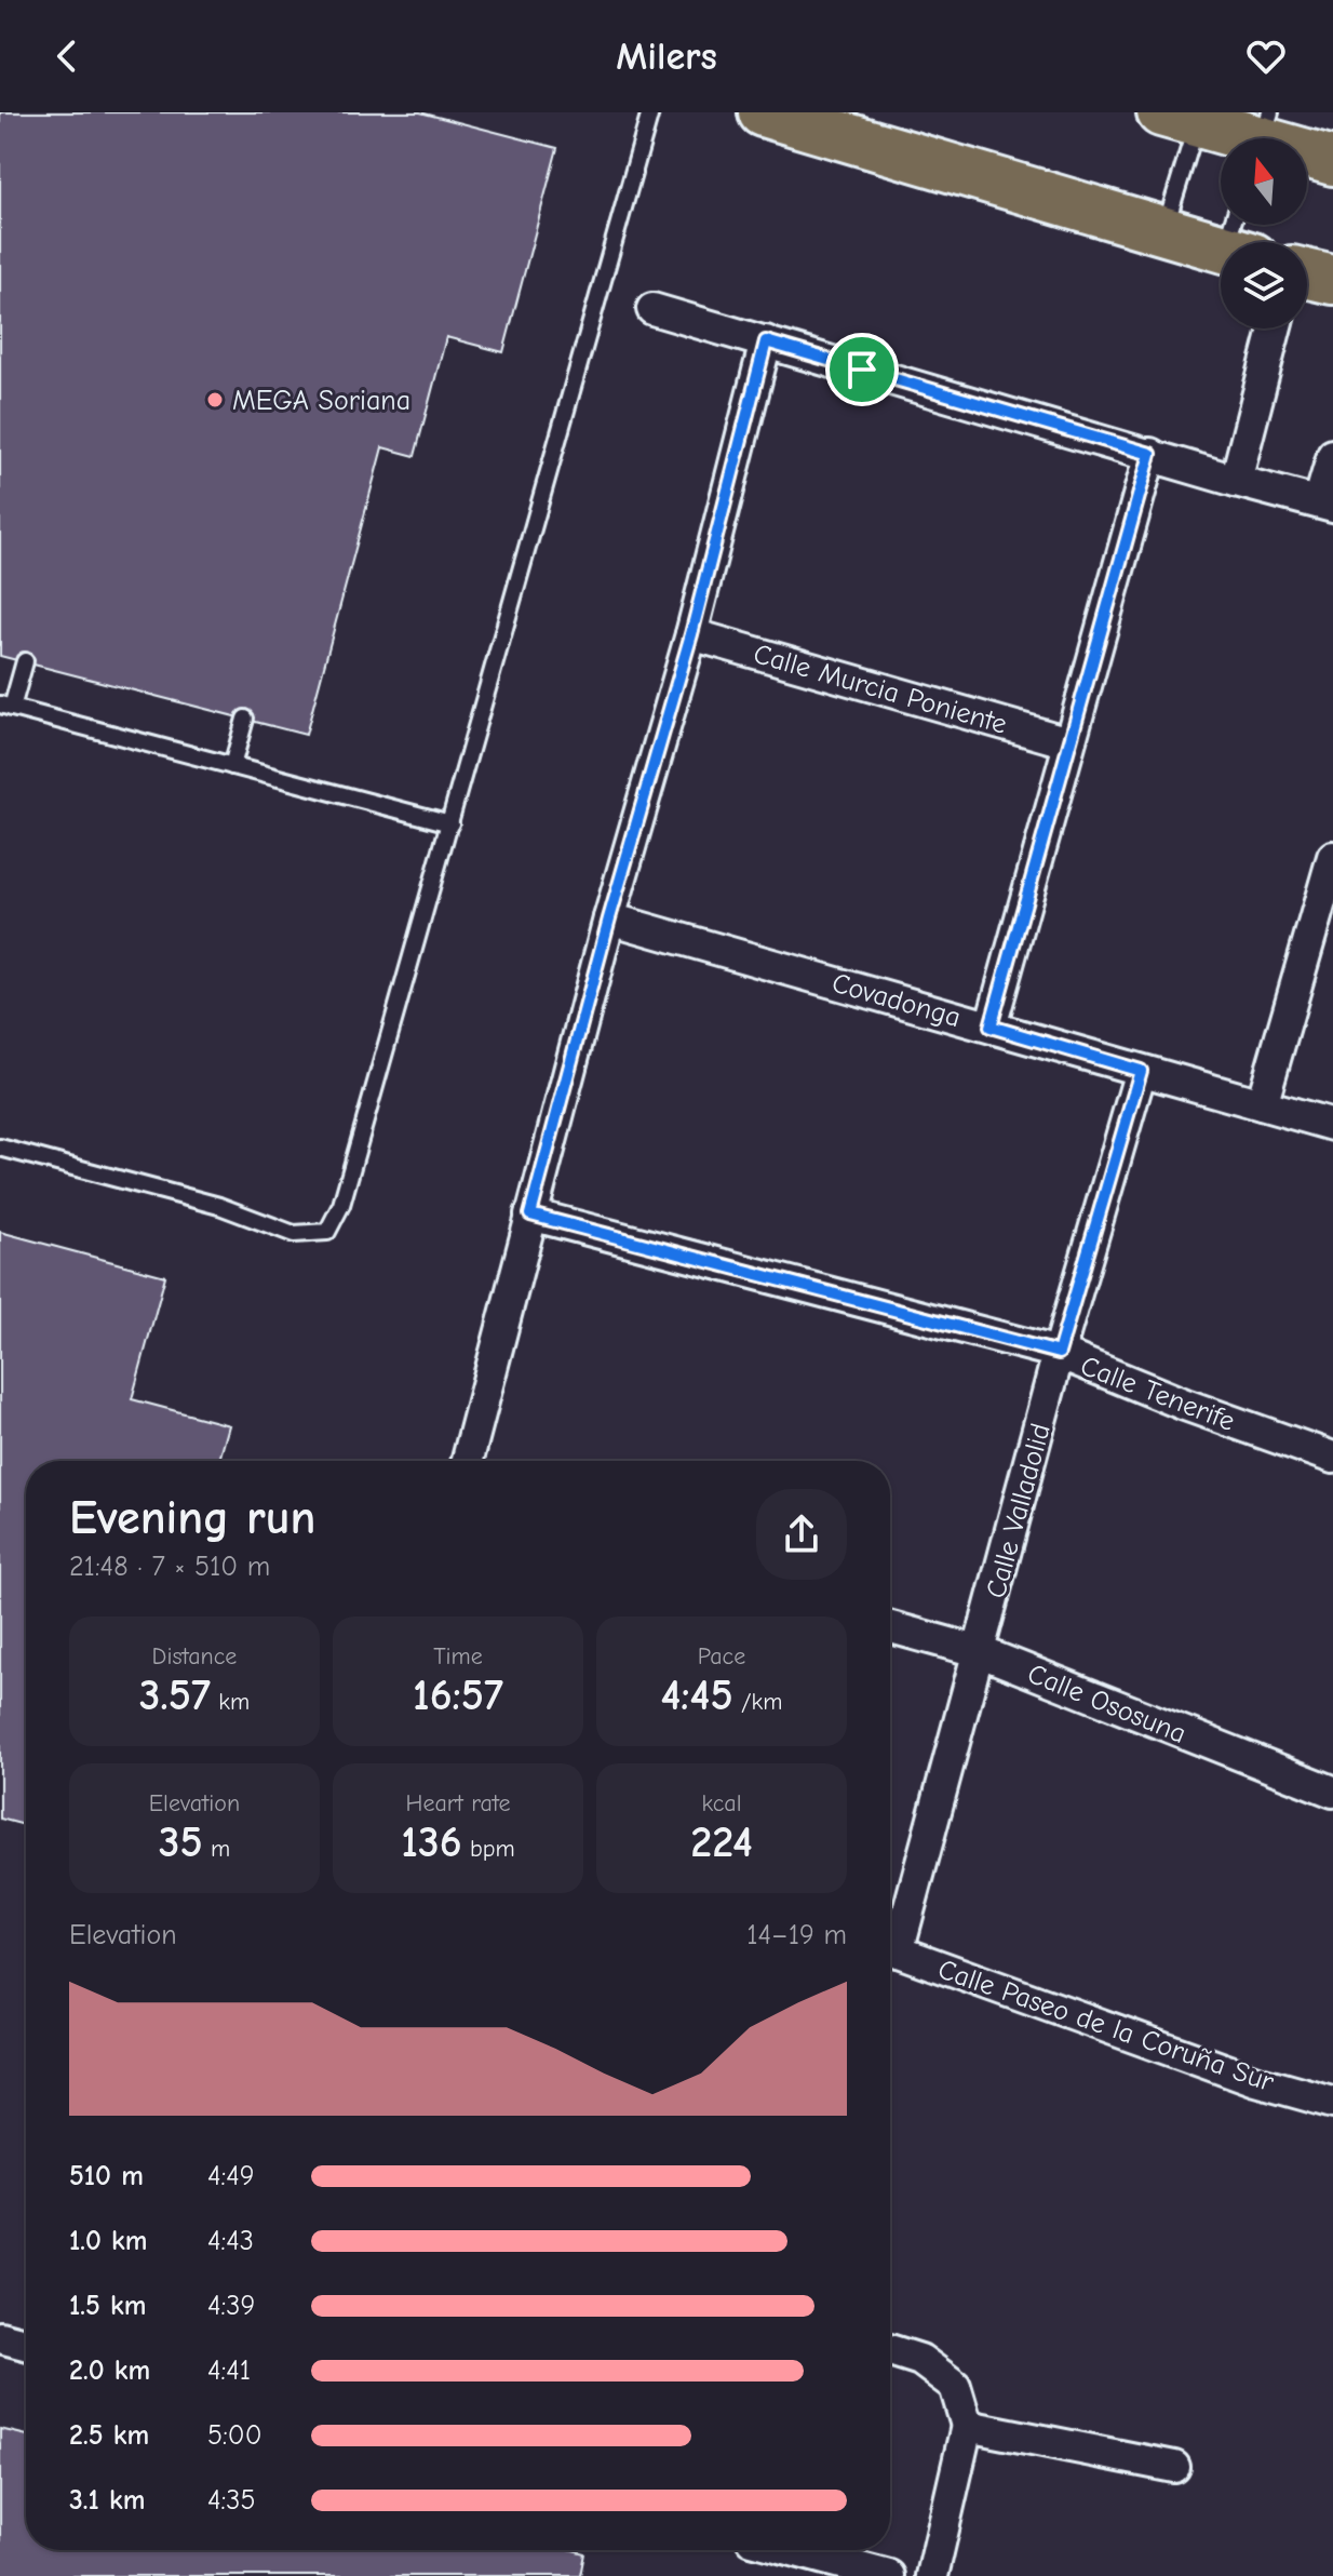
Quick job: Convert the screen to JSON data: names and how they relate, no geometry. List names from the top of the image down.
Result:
{
  "streets": {
    "street": [
      "Calle Murcia Poniente",
      "Covadonga",
      "Calle Tenerife",
      "Calle Valladolid",
      "Calle Ososuna",
      "Calle Paseo de la Coruña Sur"
    ]
  },
  "crossings": [
    ["Covadonga", "Calle Valladolid"],
    ["Calle Tenerife", "Calle Valladolid"],
    ["Calle Valladolid", "Calle Ososuna"]
  ],
  "places": ["MEGA Soriana"],
  "north": "top",
  "page": {
    "header": "Milers",
    "heading": ["Evening run", "21:48 · 7 × 510 m"],
    "stats": [
      ["Distance", "3.57 km"],
      ["Time", "16:57"],
      ["Pace", "4:45 /km"],
      ["Elevation", "35 m"],
      ["Heart rate", "136 bpm"],
      ["kcal", "224"]
    ],
    "chart": ["Elevation", "14–19 m"],
    "list": [
      {
        "name": "510 m",
        "note": "4:49"
      },
      {
        "name": "1.0 km",
        "note": "4:43"
      },
      {
        "name": "1.5 km",
        "note": "4:39"
      },
      {
        "name": "2.0 km",
        "note": "4:41"
      },
      {
        "name": "2.5 km",
        "note": "5:00"
      },
      {
        "name": "3.1 km",
        "note": "4:35"
      }
    ]
  }
}
